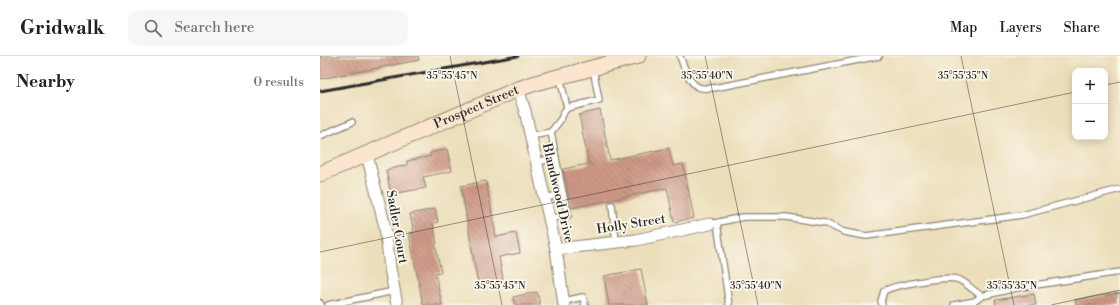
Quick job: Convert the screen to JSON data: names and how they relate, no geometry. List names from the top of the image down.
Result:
{
  "streets": {
    "street": [
      "Prospect Street",
      "Blandwood Drive",
      "Holly Street",
      "Sadler Court"
    ]
  },
  "crossings": [
    ["Prospect Street", "Blandwood Drive"],
    ["Prospect Street", "Sadler Court"],
    ["Blandwood Drive", "Holly Street"]
  ],
  "page": {
    "header": "Gridwalk",
    "search": "Search here",
    "nav": ["Map", "Layers", "Share"],
    "heading": ["Nearby", "0 results"],
    "map_buttons": ["+", "−"]
  },
  "coordinates": ["35°55'45\"N", "35°55'40\"N", "35°55'35\"N"]
}
